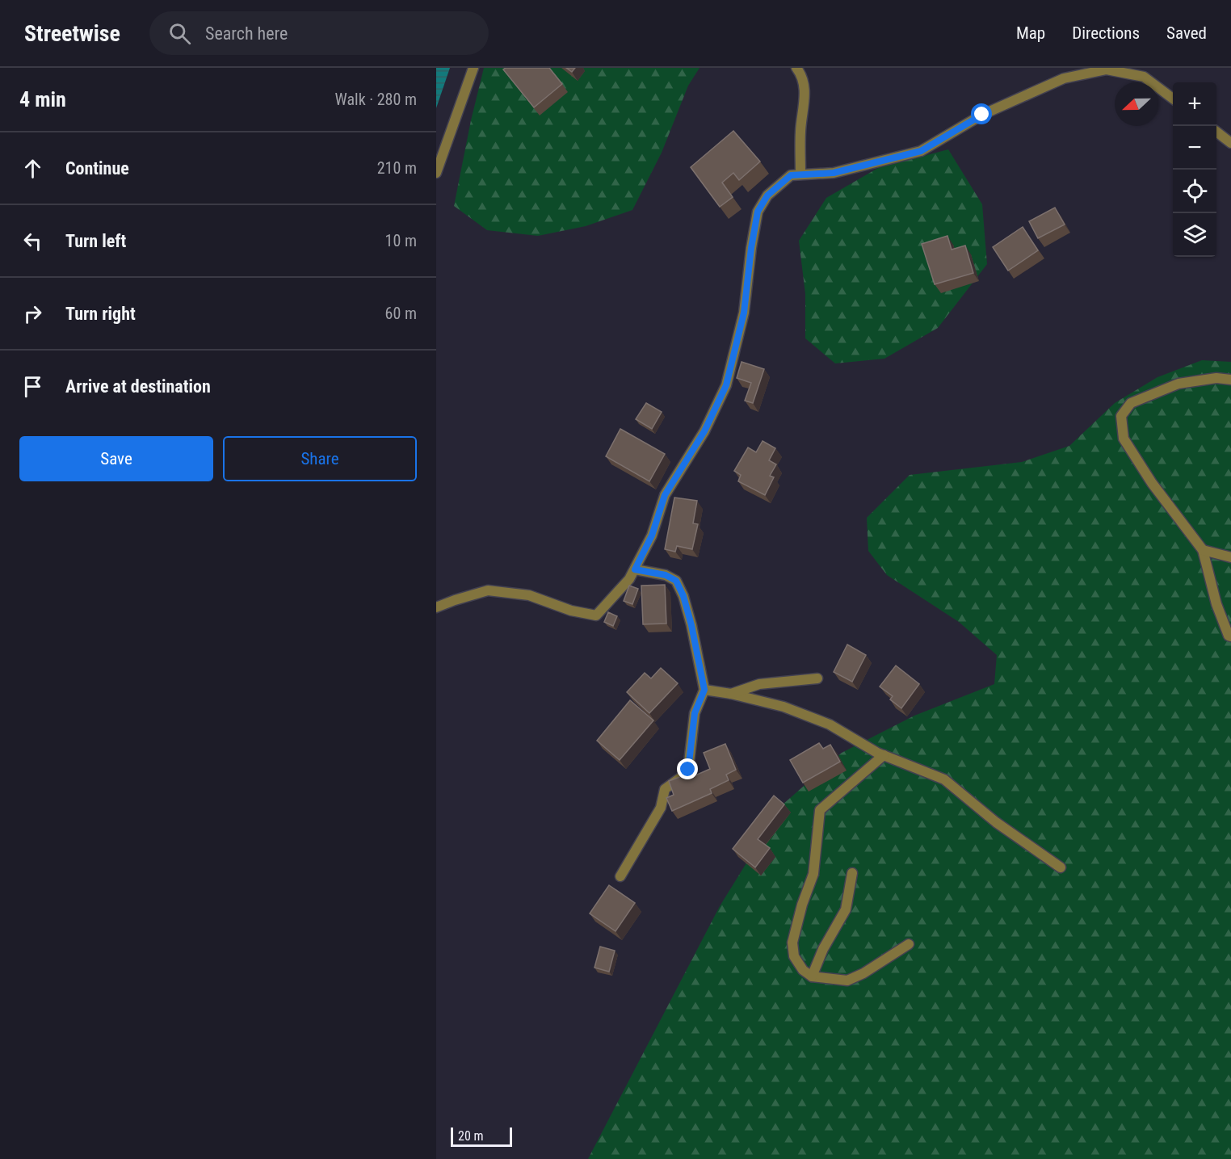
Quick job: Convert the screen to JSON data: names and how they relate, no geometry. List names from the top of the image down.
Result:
{
  "scale_bar": "20 m",
  "north": "left",
  "page": {
    "header": "Streetwise",
    "search": "Search here",
    "nav": ["Map", "Directions", "Saved"],
    "heading": ["4 min", "Walk · 280 m"],
    "map_buttons": ["+", "−"],
    "list": [
      ["Continue", "210 m"],
      ["Turn left", "10 m"],
      ["Turn right", "60 m"],
      "Arrive at destination"
    ],
    "buttons": ["Save", "Share"],
    "scale": "20 m"
  }
}
